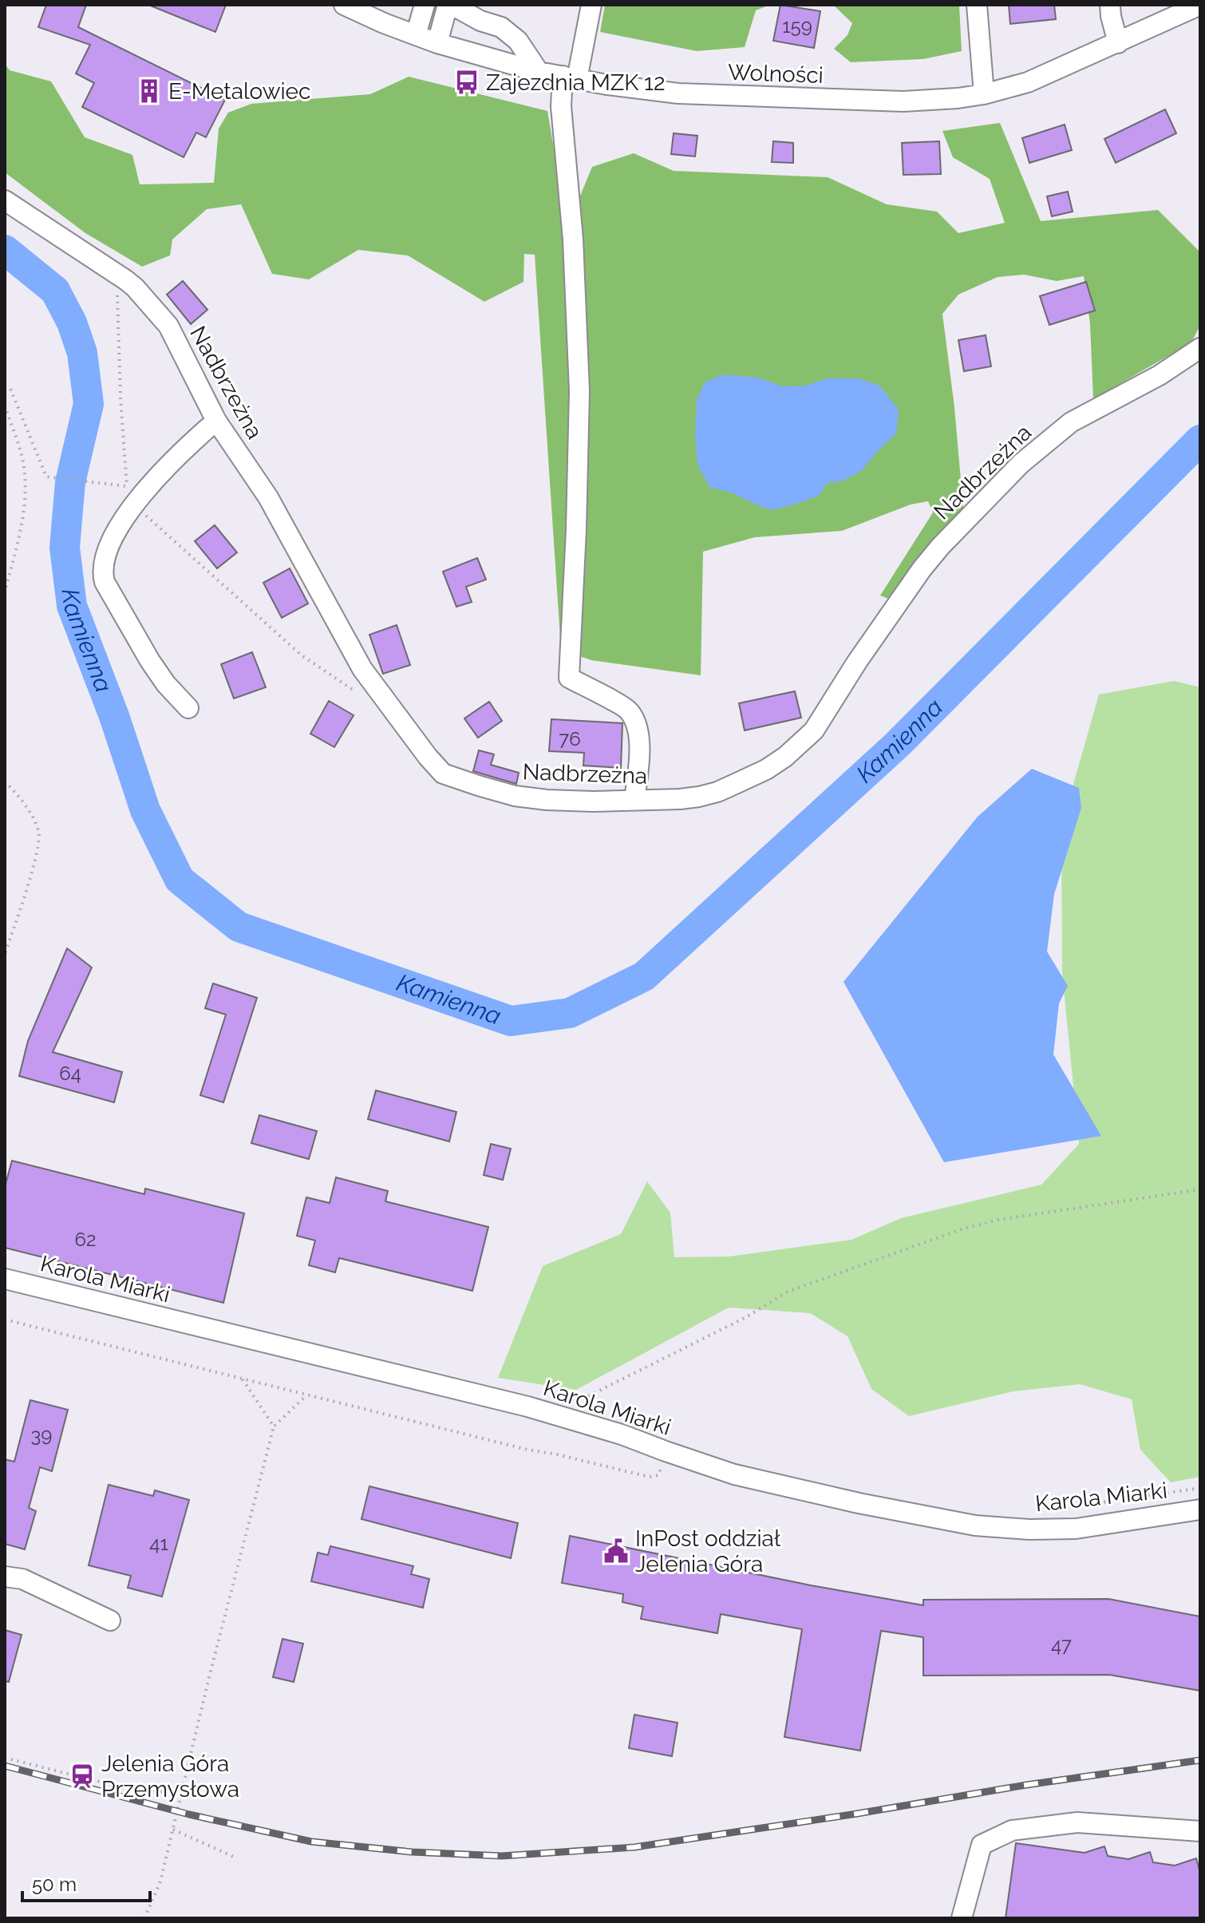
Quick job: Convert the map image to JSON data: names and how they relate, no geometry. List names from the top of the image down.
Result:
{
  "streets": {
    "street": ["Wolności", "Nadbrzeżna", "Karola Miarki"]
  },
  "water": ["Kamienna"],
  "places": {
    "bus stop": ["Zajezdnia MZK 12"],
    "building": ["E-Metalowiec"],
    "public building": ["InPost oddział Jelenia Góra"],
    "station": ["Jelenia Góra Przemysłowa"]
  },
  "house_numbers": [
    "159",
    "76",
    "64",
    "62",
    "39",
    "41",
    "47"
  ],
  "scale_bar": "50 m"
}
